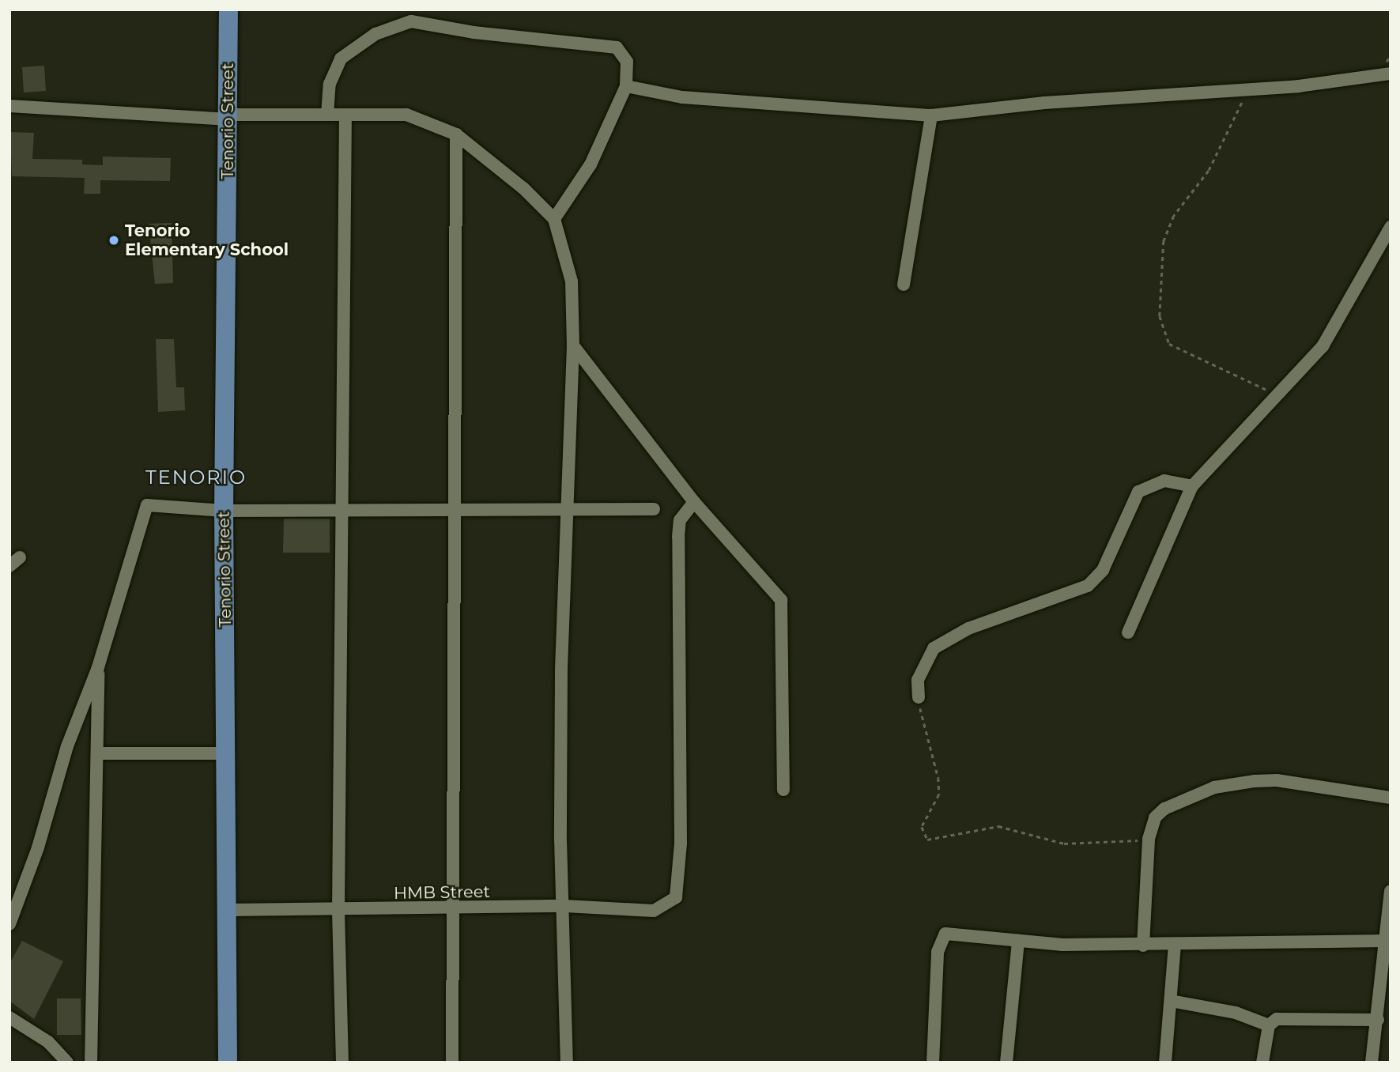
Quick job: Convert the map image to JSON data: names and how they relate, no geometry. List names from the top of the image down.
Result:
{
  "streets": {
    "main road": ["Tenorio Street"],
    "street": ["HMB Street"]
  },
  "crossings": [
    ["Tenorio Street", "HMB Street"]
  ],
  "districts": ["TENORIO"],
  "places": ["Tenorio Elementary School"]
}
